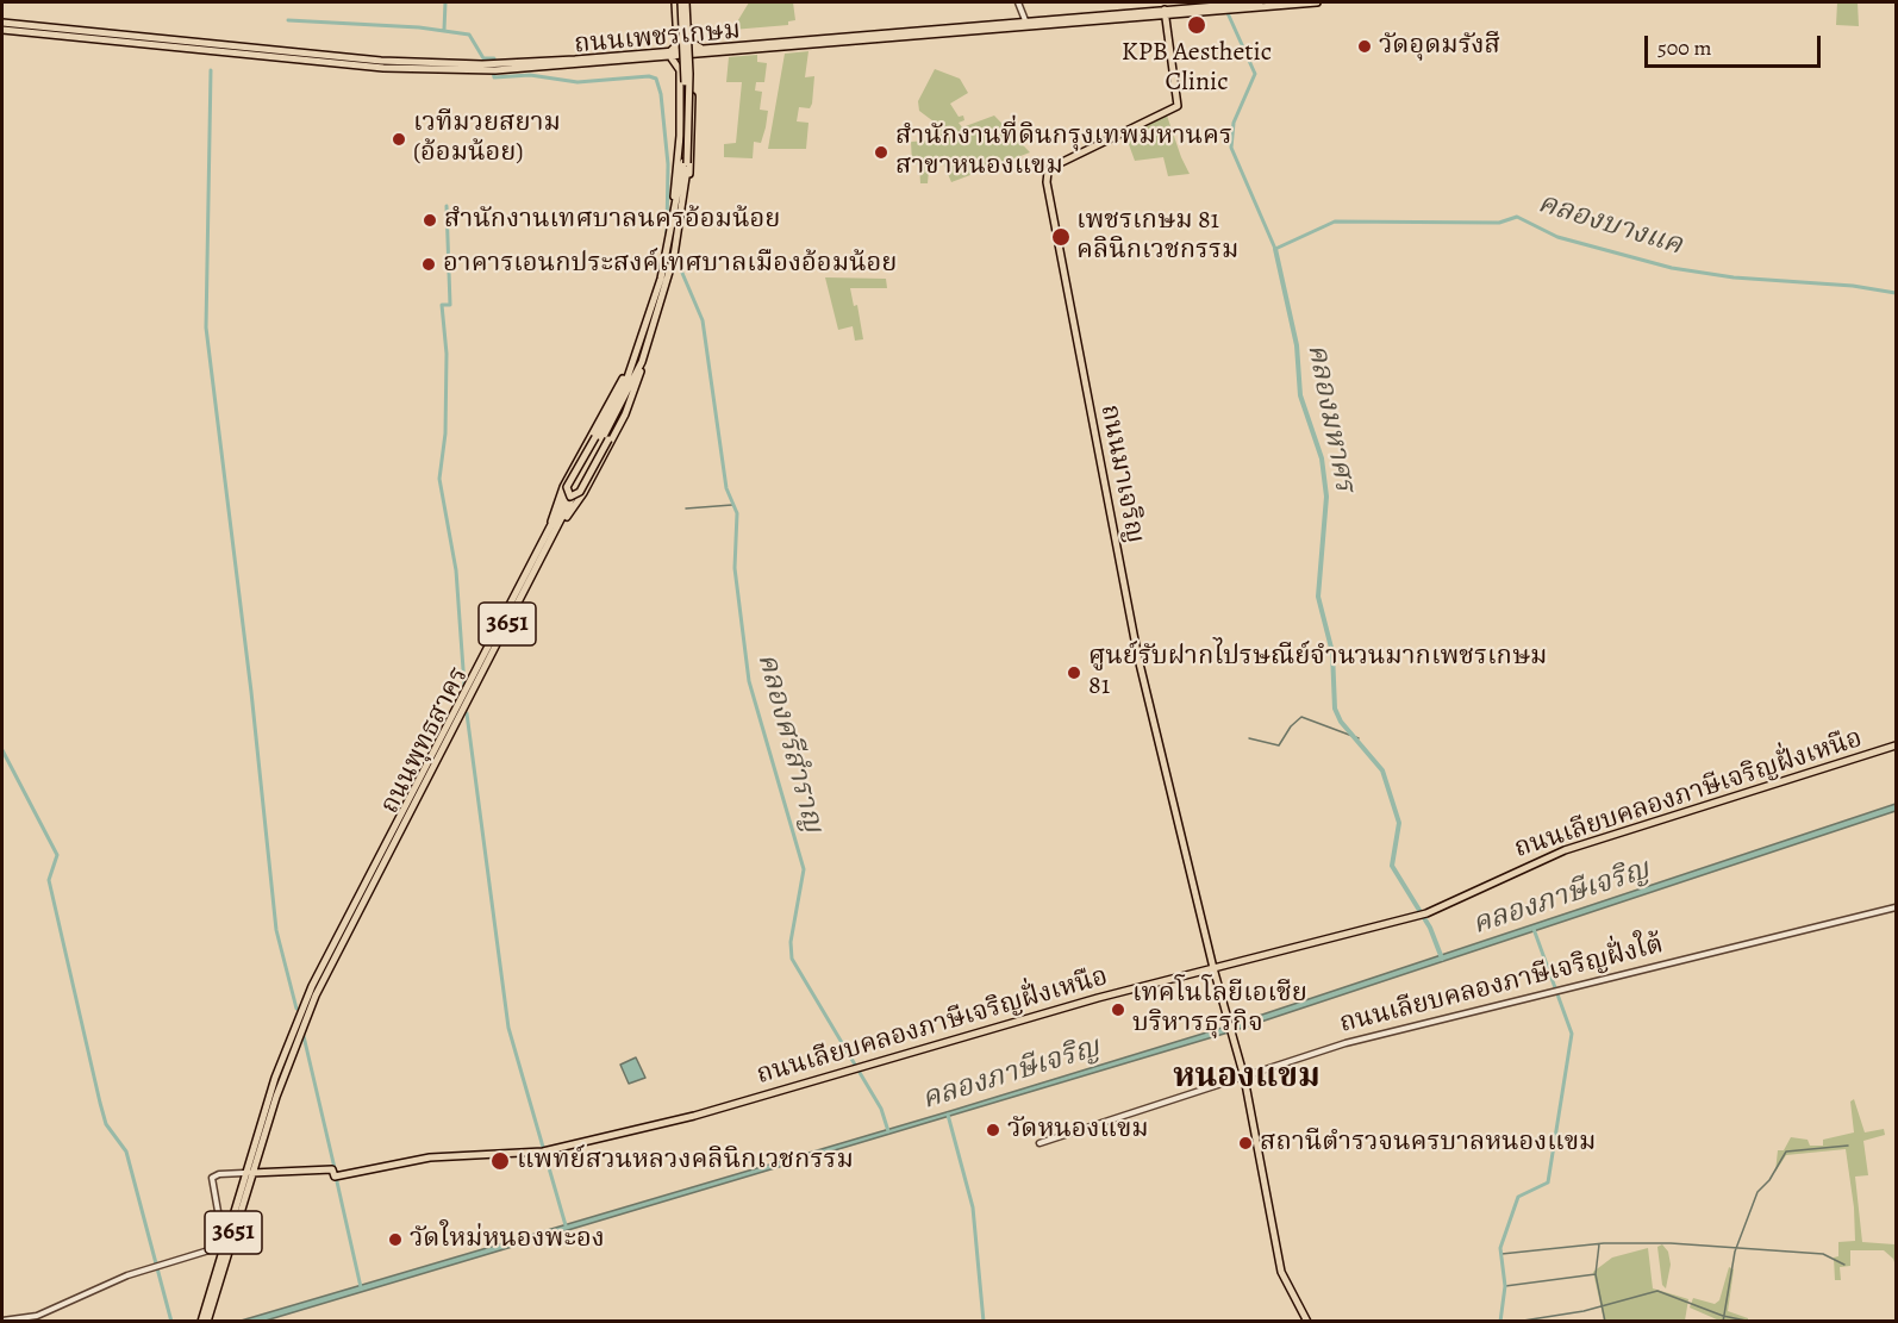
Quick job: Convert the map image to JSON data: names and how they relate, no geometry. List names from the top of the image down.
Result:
{
  "streets": {
    "main road": [
      "ถนนเพชรเกษม",
      "ถนนมาเจริญ",
      "3651",
      "ถนนพุทธสาคร",
      "ถนนเลียบคลองภาษีเจริญฝั่งเหนือ"
    ],
    "street": ["ถนนเลียบคลองภาษีเจริญฝั่งใต้"]
  },
  "crossings": [
    ["ถนนเพชรเกษม", "ถนนมาเจริญ"],
    ["ถนนมาเจริญ", "ถนนเลียบคลองภาษีเจริญฝั่งเหนือ"],
    ["ถนนมาเจริญ", "ถนนเลียบคลองภาษีเจริญฝั่งใต้"],
    ["ถนนพุทธสาคร", "ถนนเลียบคลองภาษีเจริญฝั่งเหนือ"]
  ],
  "districts": ["หนองแขม"],
  "water": [
    "คลองบางแค",
    "คลองมหาศร",
    "คลองศรีสำราญ",
    "คลองภาษีเจริญ"
  ],
  "places": [
    "KPB Aesthetic Clinic",
    "วัดอุดมรังสี",
    "เวทีมวยสยาม (อ้อมน้อย)",
    "สำนักงานที่ดินกรุงเทพมหานคร สาขาหนองแขม",
    "สำนักงานเทศบาลนครอ้อมน้อย",
    "เพชรเกษม 81 คลินิกเวชกรรม",
    "อาคารเอนกประสงค์เทศบาลเมืองอ้อมน้อย",
    "ศูนย์รับฝากไปรษณีย์จำนวนมากเพชรเกษม 81",
    "เทคโนโลยีเอเชีย บริหารธุรกิจ",
    "วัดหนองแขม",
    "สถานีตำรวจนครบาลหนองแขม",
    "แพทย์สวนหลวงคลินิกเวชกรรม",
    "วัดใหม่หนองพะอง"
  ],
  "scale_bar": "500 m"
}
